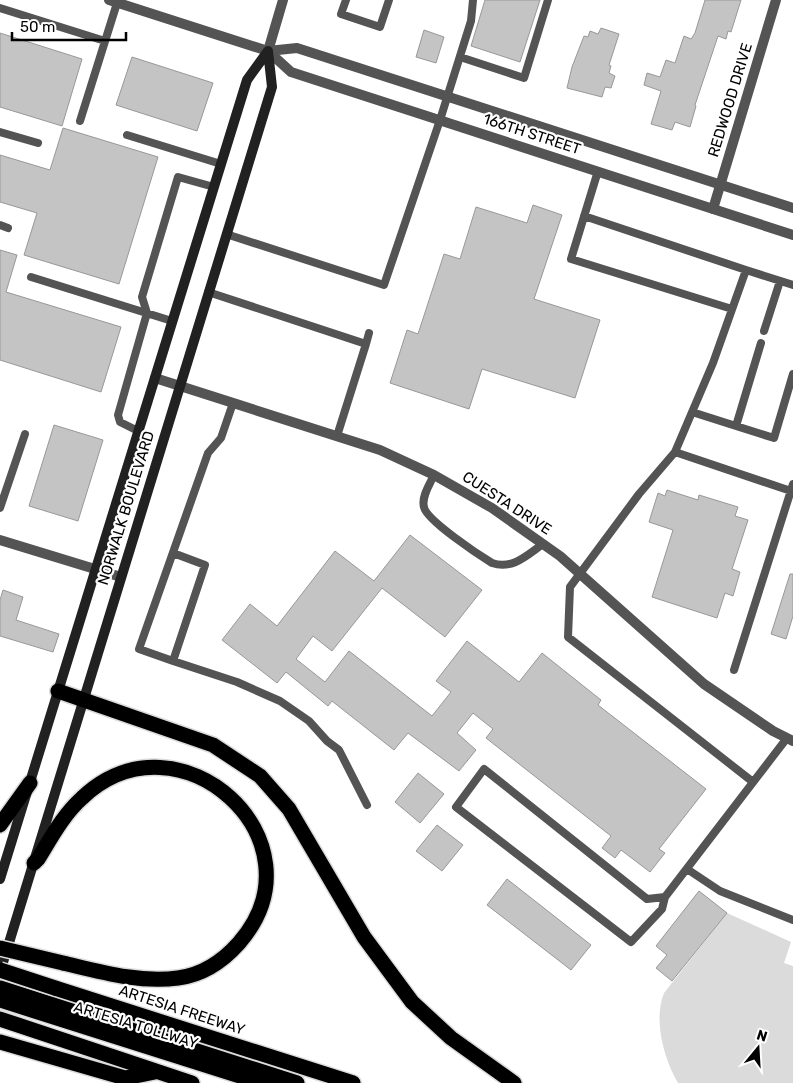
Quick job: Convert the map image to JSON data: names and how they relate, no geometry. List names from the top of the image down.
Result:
{
  "streets": {
    "highway": ["ARTESIA FREEWAY", "ARTESIA TOLLWAY"],
    "main road": ["NORWALK BOULEVARD"],
    "street": ["REDWOOD DRIVE", "166TH STREET", "CUESTA DRIVE"]
  },
  "crossings": [
    ["REDWOOD DRIVE", "166TH STREET"],
    ["166TH STREET", "NORWALK BOULEVARD"],
    ["CUESTA DRIVE", "NORWALK BOULEVARD"],
    ["NORWALK BOULEVARD", "ARTESIA FREEWAY"]
  ],
  "scale_bar": "50 m",
  "north": "top"
}
